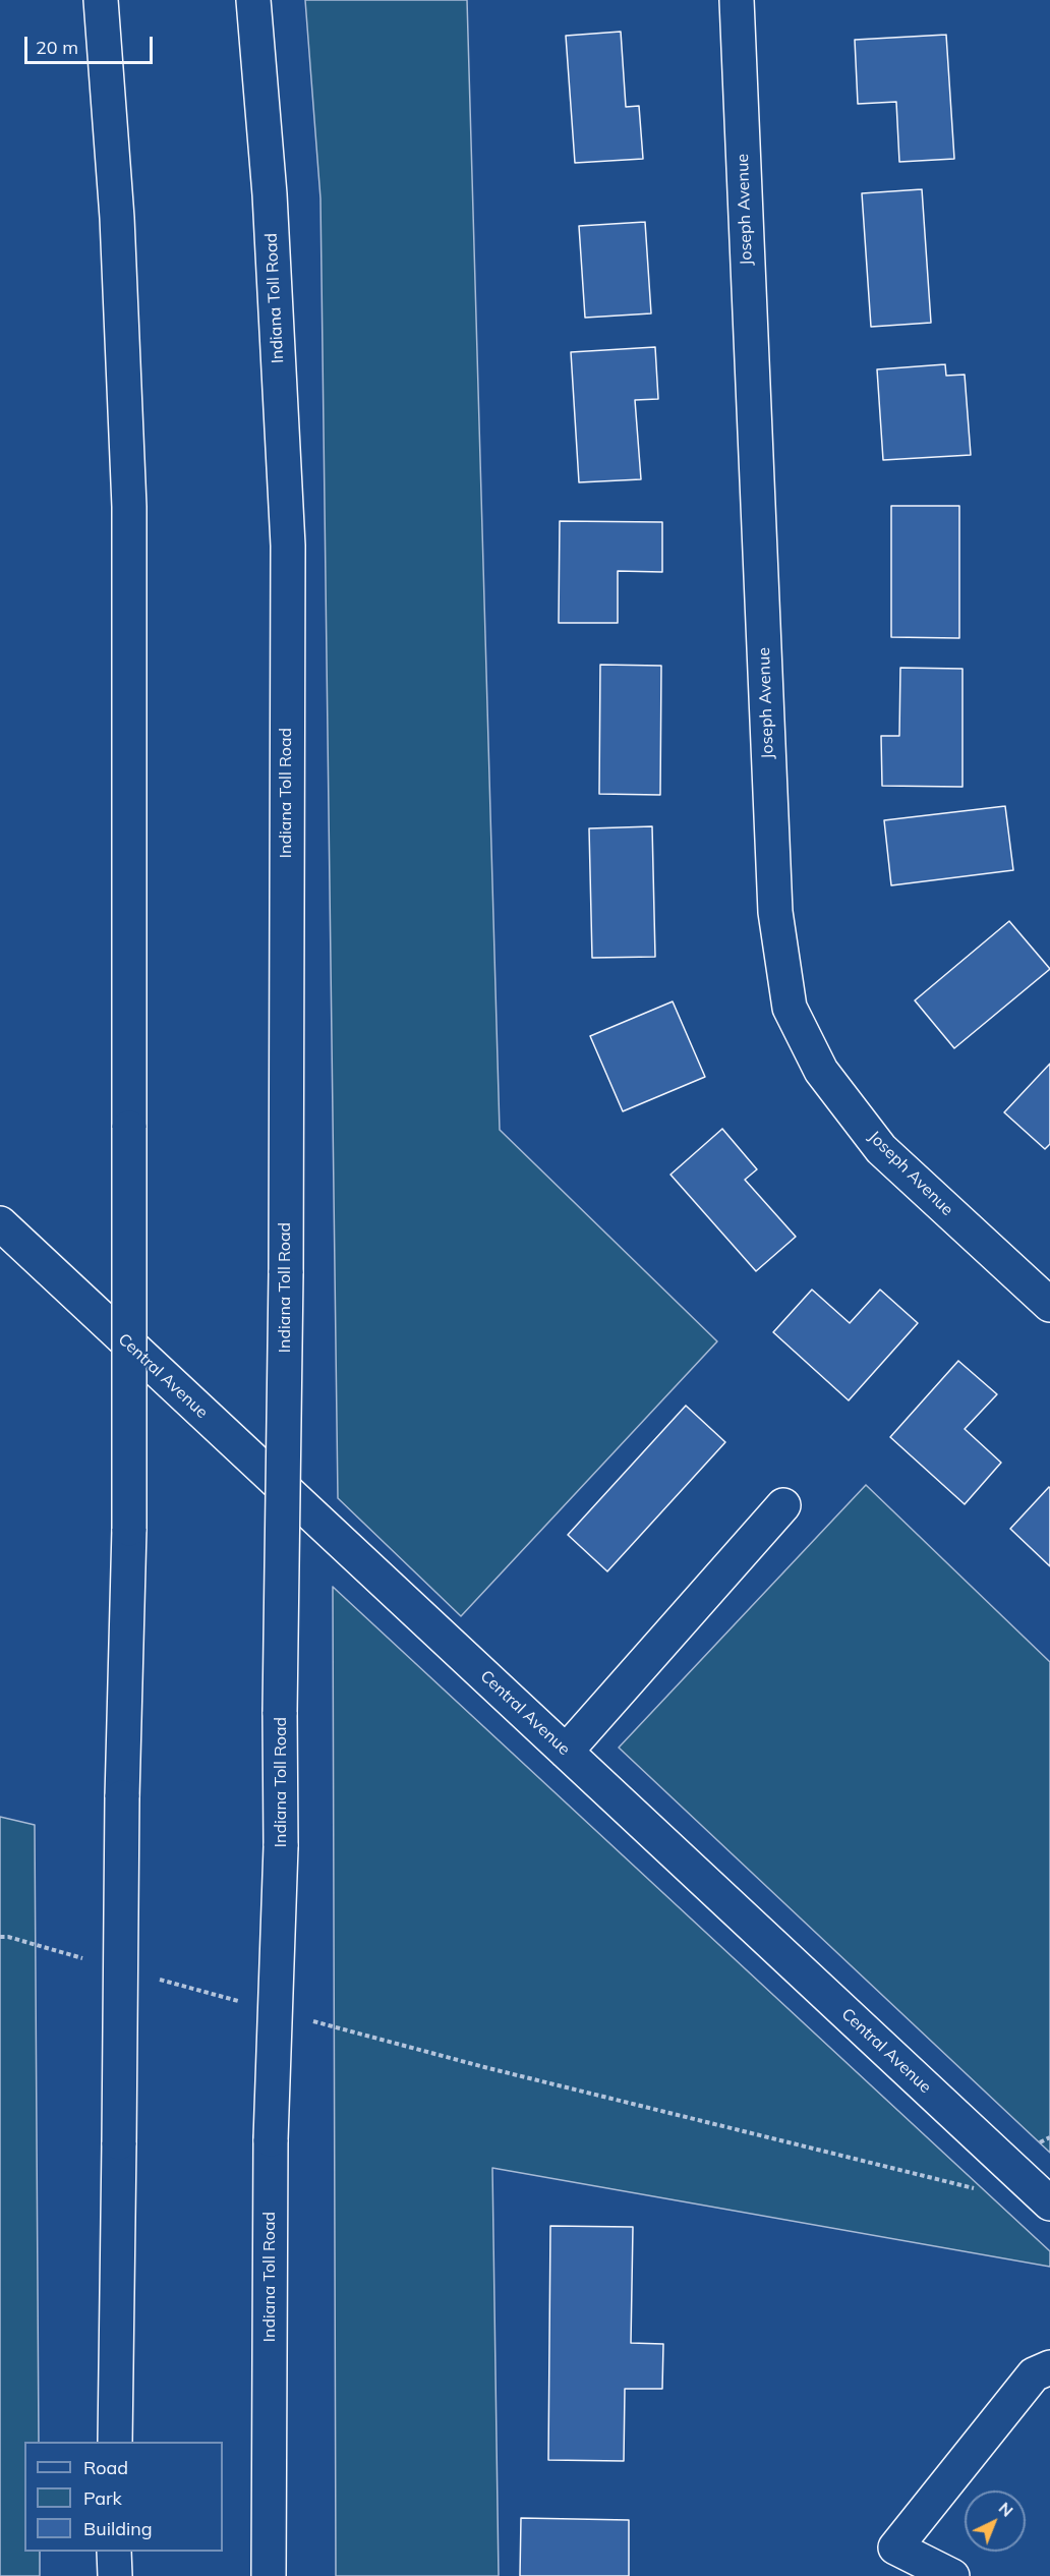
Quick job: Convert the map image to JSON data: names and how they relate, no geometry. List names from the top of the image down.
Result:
{
  "streets": {
    "main road": ["Joseph Avenue", "Indiana Toll Road", "Central Avenue"]
  },
  "legend": ["Road", "Park", "Building"],
  "scale_bar": "20 m",
  "north": "top right"
}
